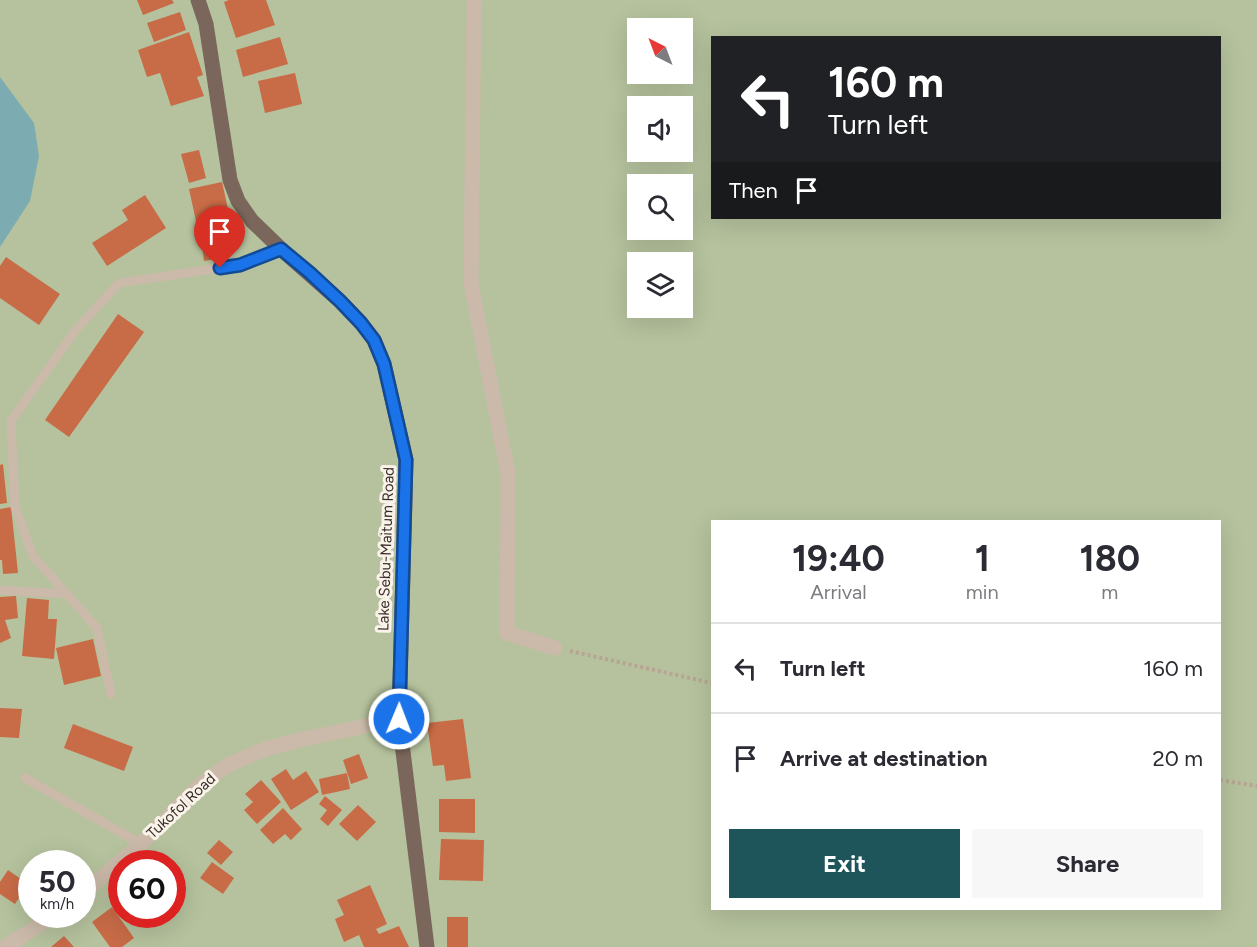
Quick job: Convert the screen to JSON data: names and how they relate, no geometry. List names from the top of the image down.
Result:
{
  "streets": {
    "main road": ["Lake Sebu-Maitum Road"],
    "street": ["Tukofol Road"]
  },
  "crossings": [
    ["Lake Sebu-Maitum Road", "Tukofol Road"]
  ],
  "north": "top left",
  "page": {
    "turn": ["160 m", "Turn left"],
    "then": "Then",
    "eta": [
      "19:40",
      "Arrival",
      "1",
      "min",
      "180",
      "m"
    ],
    "list": [
      {
        "name": "Turn left",
        "value": "160 m"
      },
      {
        "name": "Arrive at destination",
        "value": "20 m"
      }
    ],
    "buttons": ["Exit", "Share"],
    "speed": "50 km/h",
    "limit": "60"
  }
}
